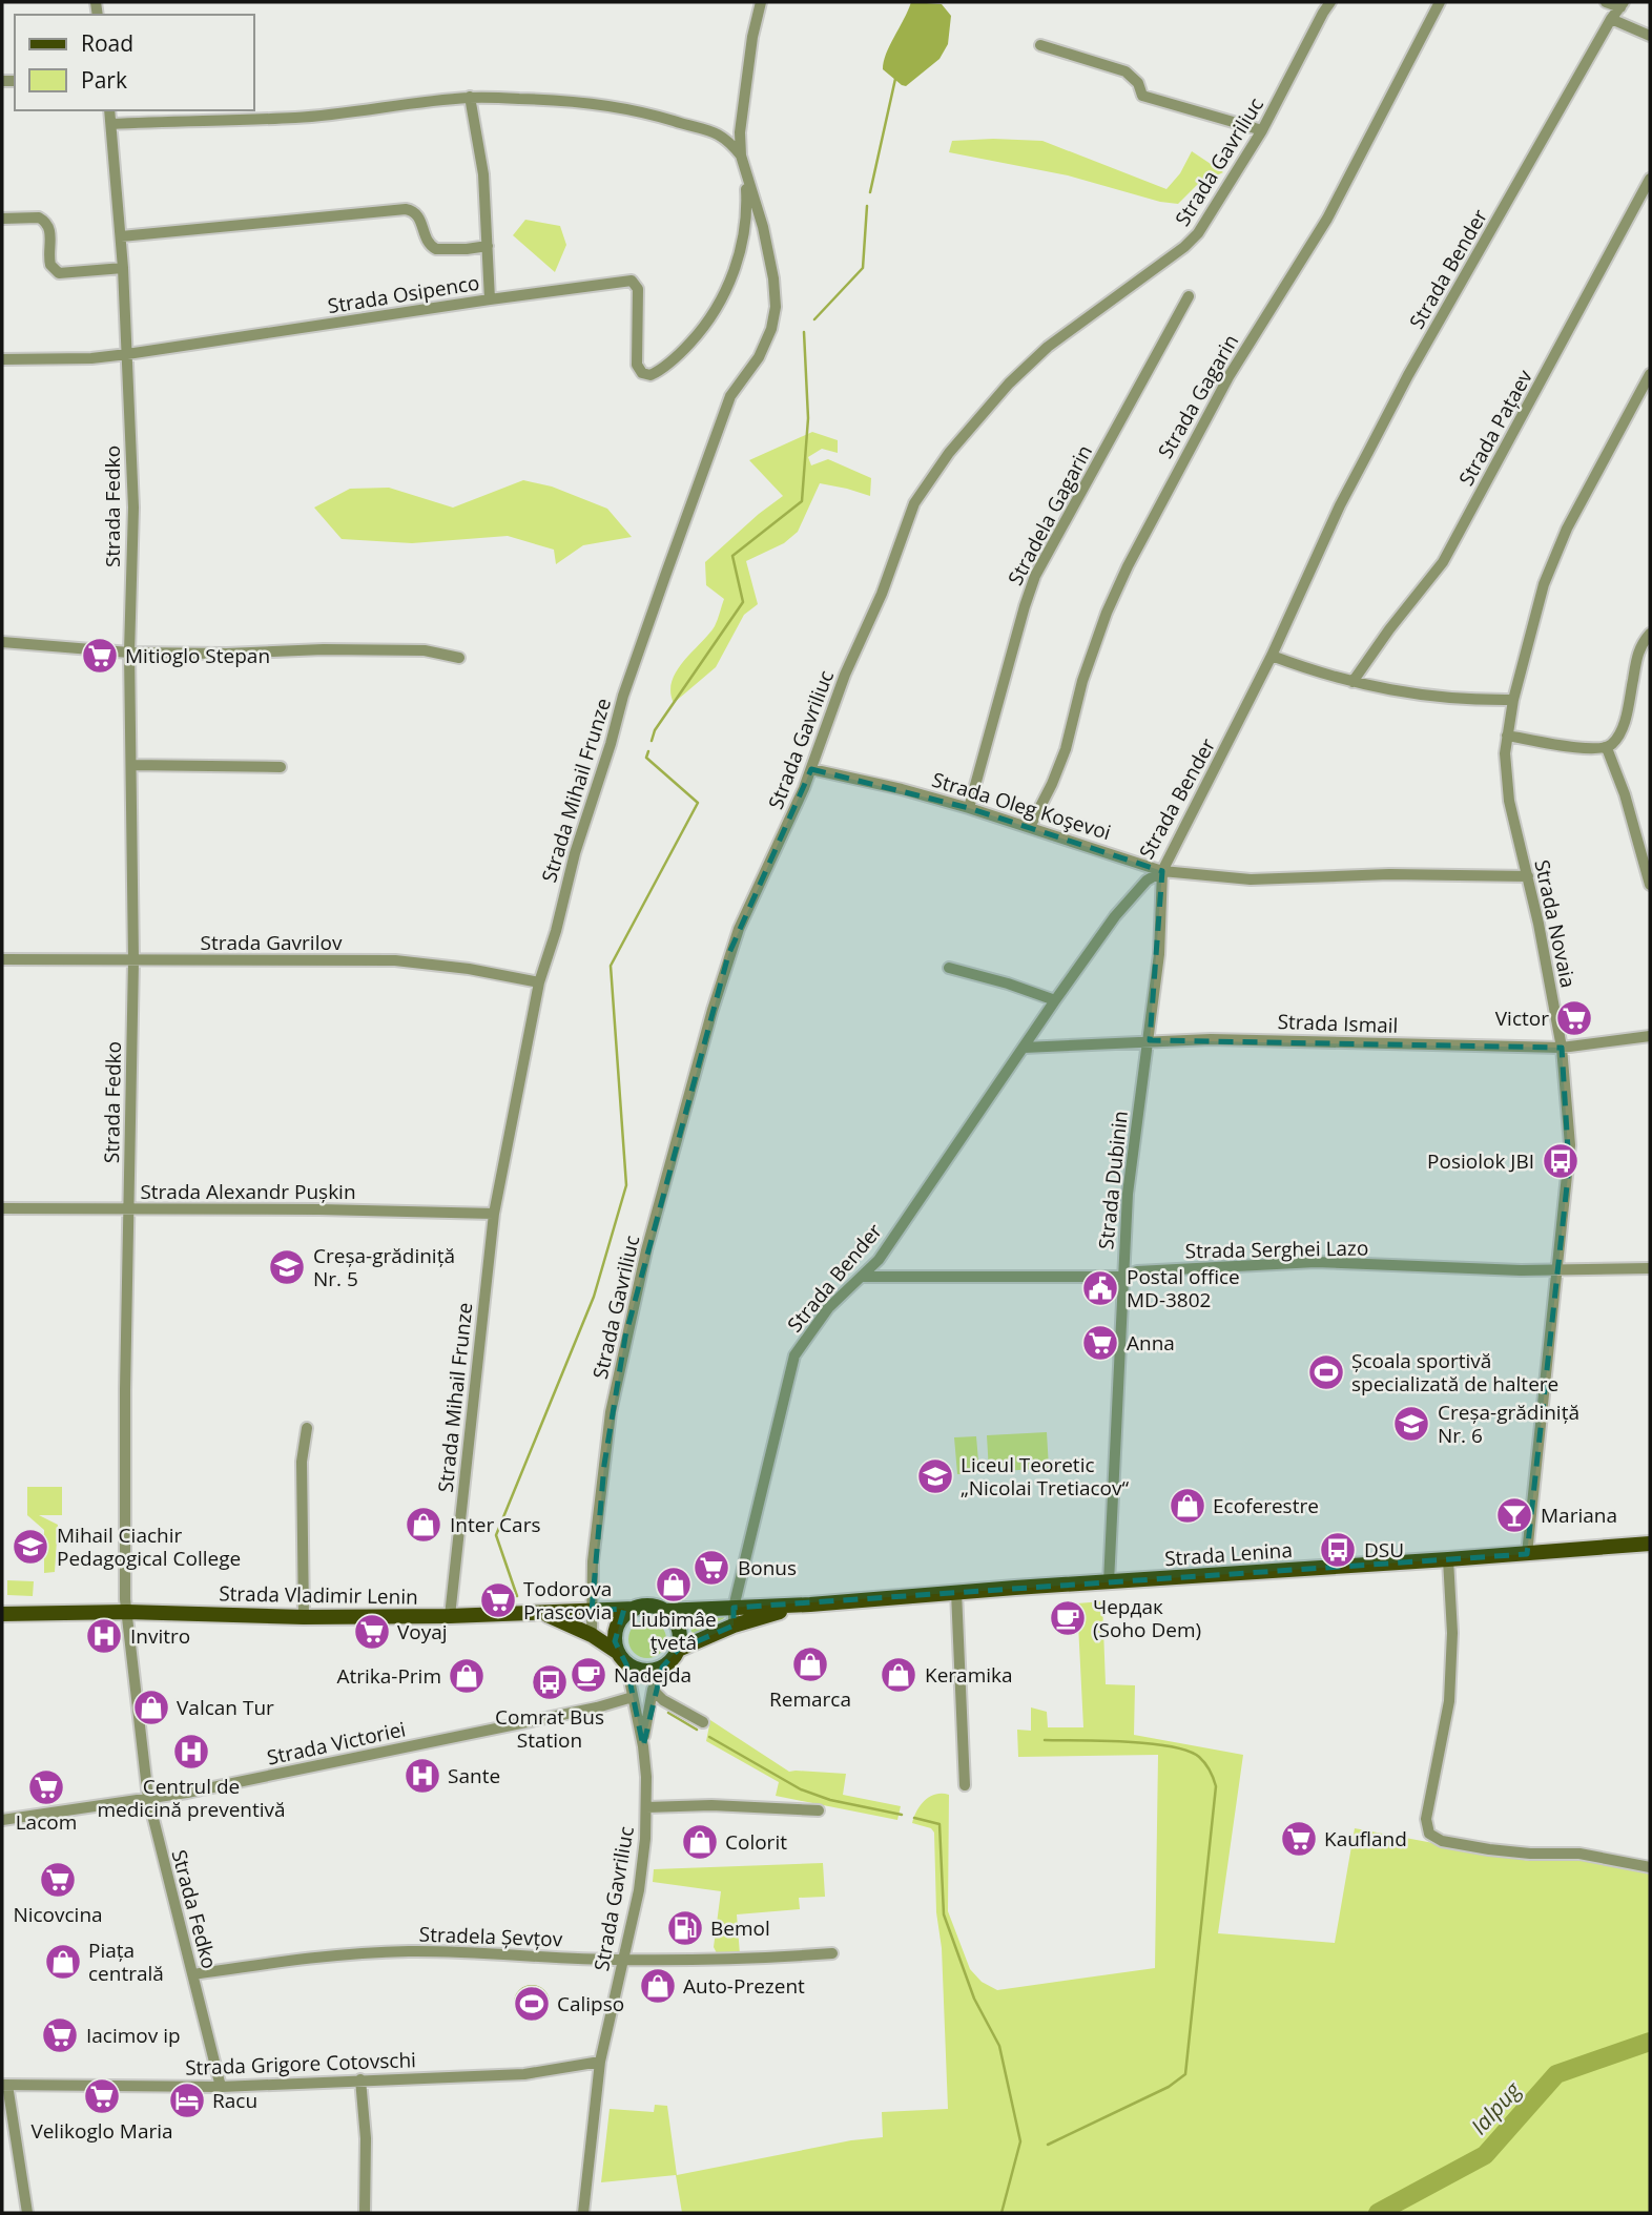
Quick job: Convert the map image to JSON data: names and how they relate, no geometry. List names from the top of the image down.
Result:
{
  "streets": {
    "main road": ["Strada Lenina", "Strada Vladimir Lenin"],
    "street": [
      "Strada Gavriliuc",
      "Strada Bender",
      "Strada Osipenco",
      "Strada Gagarin",
      "Strada Pațaev",
      "Strada Fedko",
      "Stradela Gagarin",
      "Strada Mihail Frunze",
      "Strada Oleg Koşevoi",
      "Strada Novaia",
      "Strada Gavrilov",
      "Strada Ismail",
      "Strada Dubinin",
      "Strada Alexandr Pușkin",
      "Strada Serghei Lazo",
      "Strada Victoriei",
      "Stradela Șevțov",
      "Strada Grigore Cotovschi"
    ]
  },
  "crossings": [
    ["Strada Gavriliuc", "Strada Oleg Koşevoi"],
    ["Strada Gavriliuc", "Strada Vladimir Lenin"],
    ["Strada Gavriliuc", "Strada Victoriei"],
    ["Strada Gavriliuc", "Stradela Șevțov"],
    ["Strada Gavriliuc", "Strada Grigore Cotovschi"],
    ["Strada Bender", "Strada Oleg Koşevoi"],
    ["Strada Bender", "Strada Ismail"],
    ["Strada Bender", "Strada Dubinin"],
    ["Strada Bender", "Strada Serghei Lazo"],
    ["Strada Osipenco", "Strada Fedko"],
    ["Strada Osipenco", "Strada Mihail Frunze"],
    ["Strada Gagarin", "Strada Oleg Koşevoi"],
    ["Strada Fedko", "Strada Gavrilov"],
    ["Strada Fedko", "Strada Alexandr Pușkin"],
    ["Strada Fedko", "Strada Vladimir Lenin"],
    ["Strada Fedko", "Strada Victoriei"],
    ["Strada Fedko", "Stradela Șevțov"],
    ["Strada Fedko", "Strada Grigore Cotovschi"],
    ["Stradela Gagarin", "Strada Oleg Koşevoi"],
    ["Strada Mihail Frunze", "Strada Gavrilov"],
    ["Strada Mihail Frunze", "Strada Alexandr Pușkin"],
    ["Strada Mihail Frunze", "Strada Vladimir Lenin"],
    ["Strada Oleg Koşevoi", "Strada Novaia"],
    ["Strada Oleg Koşevoi", "Strada Dubinin"],
    ["Strada Novaia", "Strada Ismail"],
    ["Strada Novaia", "Strada Serghei Lazo"],
    ["Strada Novaia", "Strada Lenina"],
    ["Strada Ismail", "Strada Dubinin"],
    ["Strada Dubinin", "Strada Serghei Lazo"],
    ["Strada Dubinin", "Strada Lenina"]
  ],
  "water": ["Ialpug"],
  "places": {
    "supermarket": [
      "Mitioglo Stepan",
      "Victor",
      "Anna",
      "Bonus",
      "Todorova Prascovia",
      "Voyaj",
      "Lacom",
      "Kaufland",
      "Nicovcina",
      "Iacimov ip",
      "Velikoglo Maria"
    ],
    "bus stop": ["Posiolok JBI", "DSU", "Comrat Bus Station"],
    "school or university": [
      "Creșa-grădiniță Nr. 5",
      "Creșa-grădiniță Nr. 6",
      "Liceul Teoretic „Nicolai Tretiacov“",
      "Mihail Ciachir Pedagogical College"
    ],
    "public building": ["Postal office MD-3802"],
    "sports": ["Școala sportivă specializată de haltere", "Calipso"],
    "shop": [
      "Ecoferestre",
      "Inter Cars",
      "Liubimâe ţvetâ",
      "Remarca",
      "Keramika",
      "Atrika-Prim",
      "Valcan Tur",
      "Colorit",
      "Piața centrală",
      "Auto-Prezent"
    ],
    "bar": ["Mariana"],
    "cafe": ["Чердак (Soho Dem)", "Nadejda"],
    "hospital": ["Invitro", "Centrul de medicină preventivă", "Sante"],
    "fuel station": ["Bemol"],
    "hotel": ["Racu"]
  },
  "legend": ["Road", "Park"]
}
